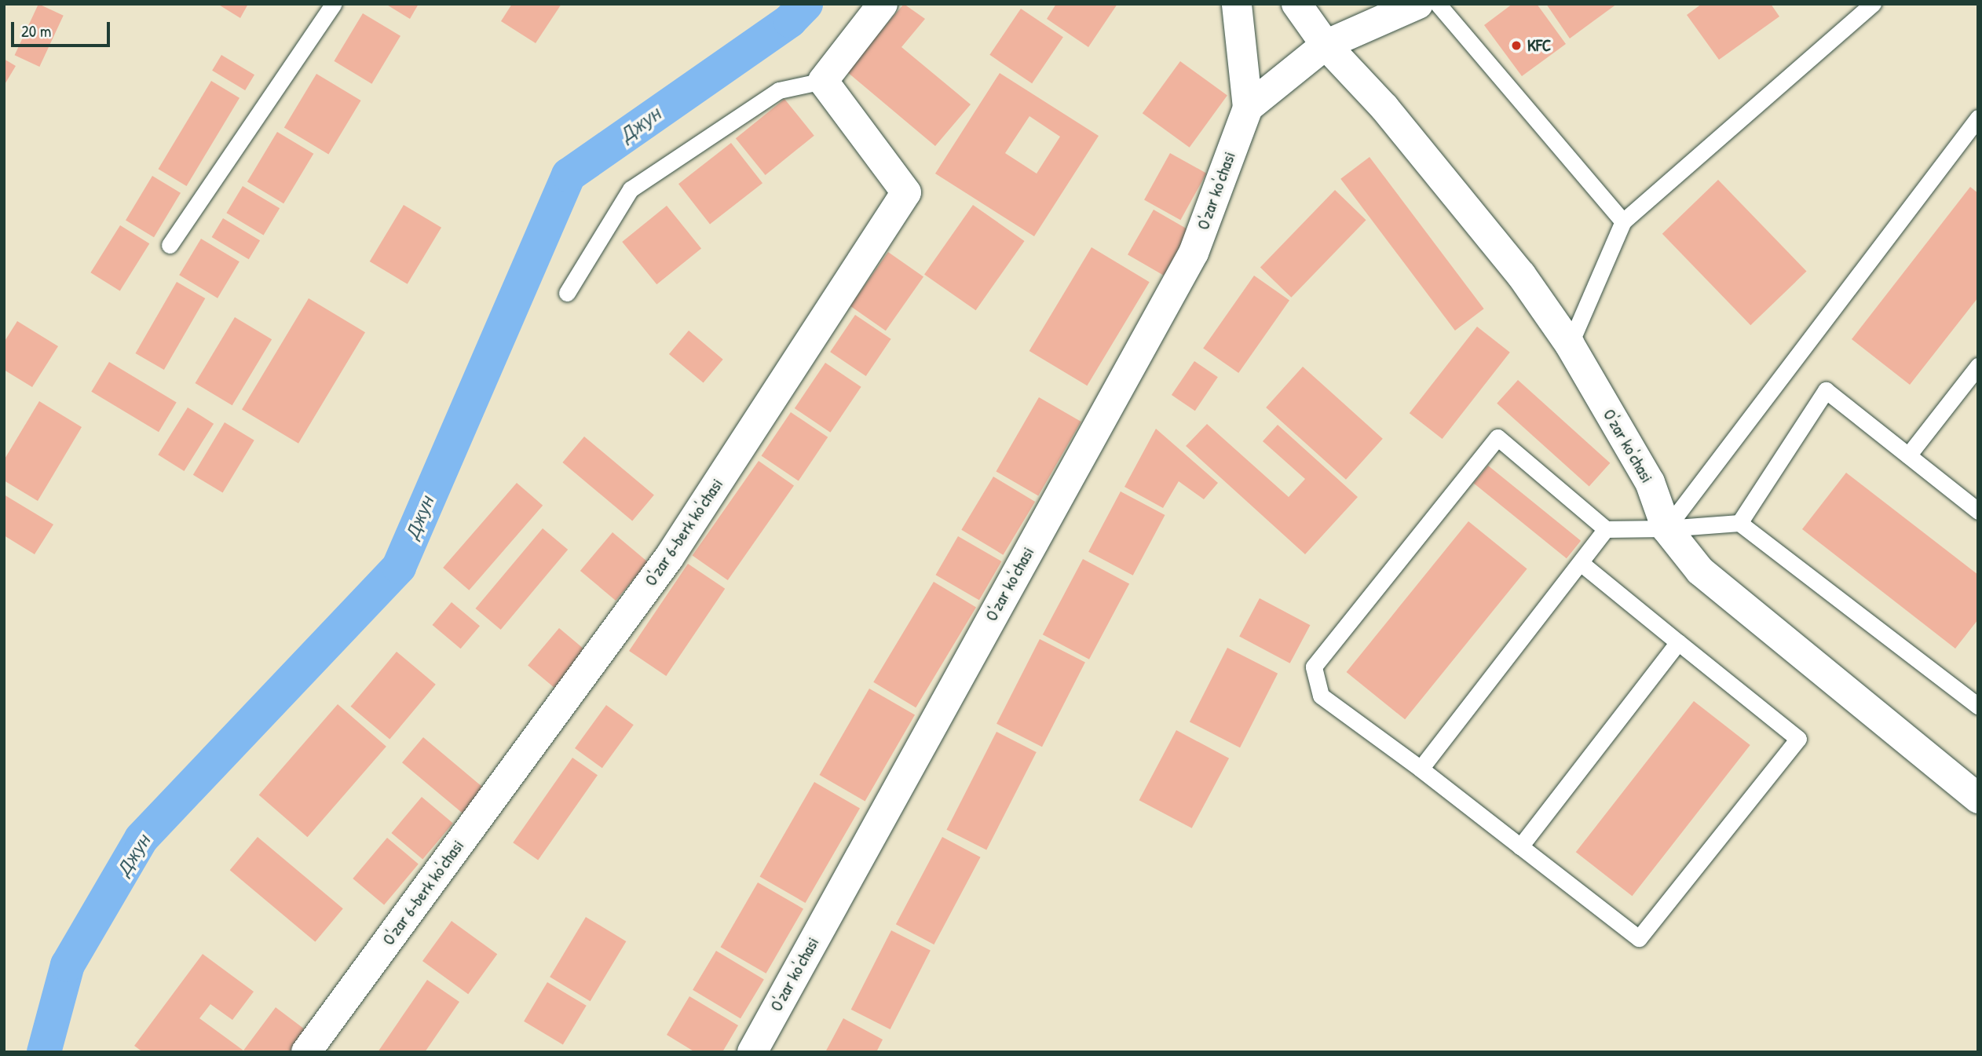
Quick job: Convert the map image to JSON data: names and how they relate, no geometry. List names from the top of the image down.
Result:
{
  "streets": {
    "street": ["O'zar ko'chasi", "O'zar 6-berk ko'chasi"]
  },
  "water": ["Джун"],
  "places": ["KFC"],
  "scale_bar": "20 m"
}
